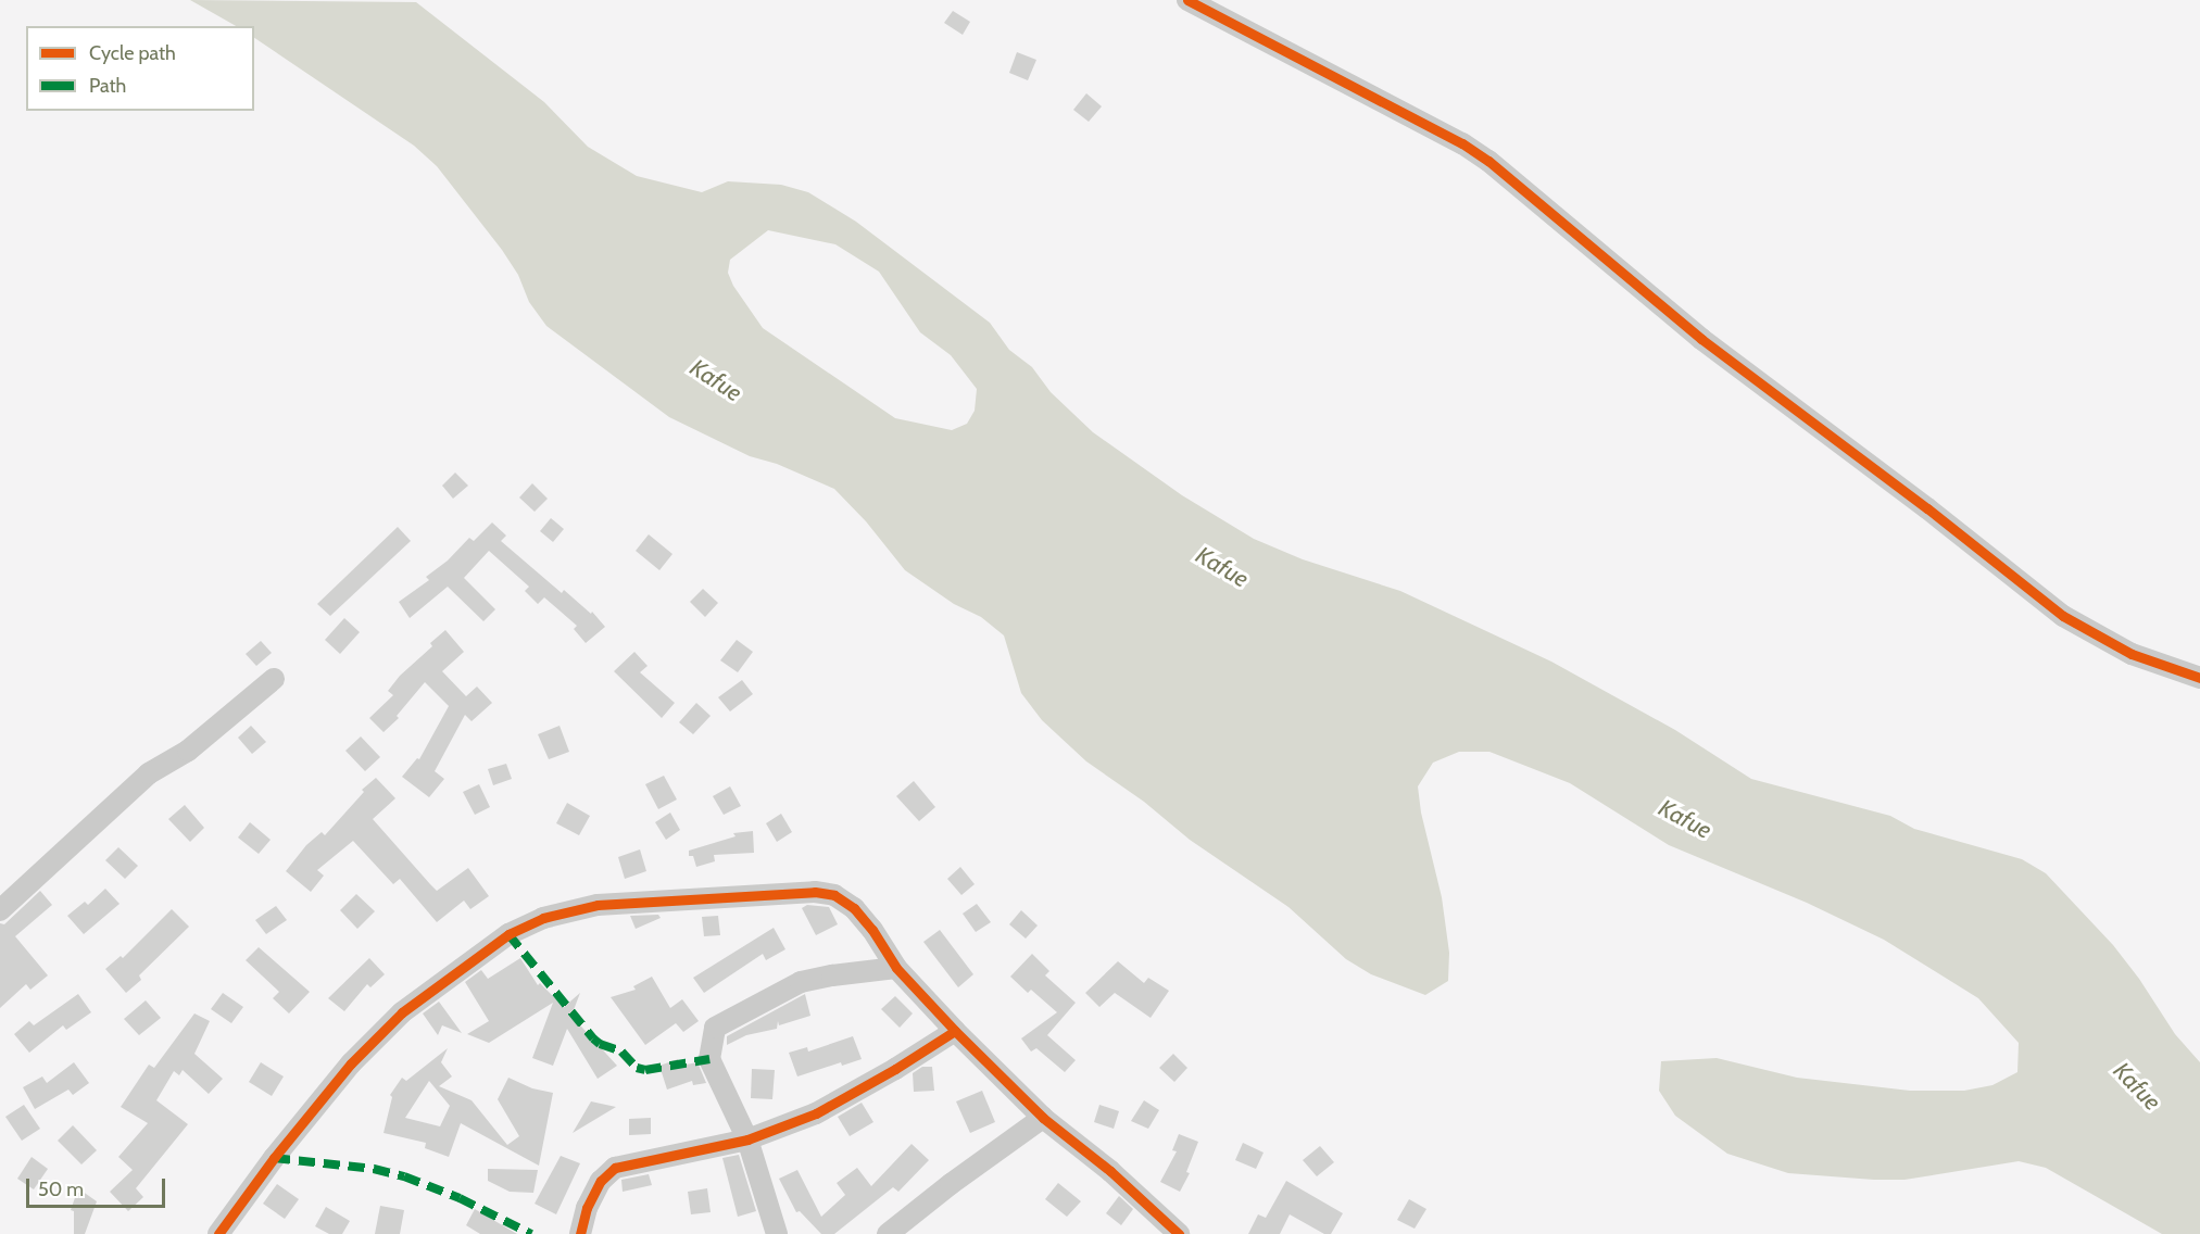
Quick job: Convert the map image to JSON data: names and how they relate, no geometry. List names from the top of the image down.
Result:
{
  "water": ["Kafue"],
  "legend": ["Cycle path", "Path"],
  "scale_bar": "50 m"
}
